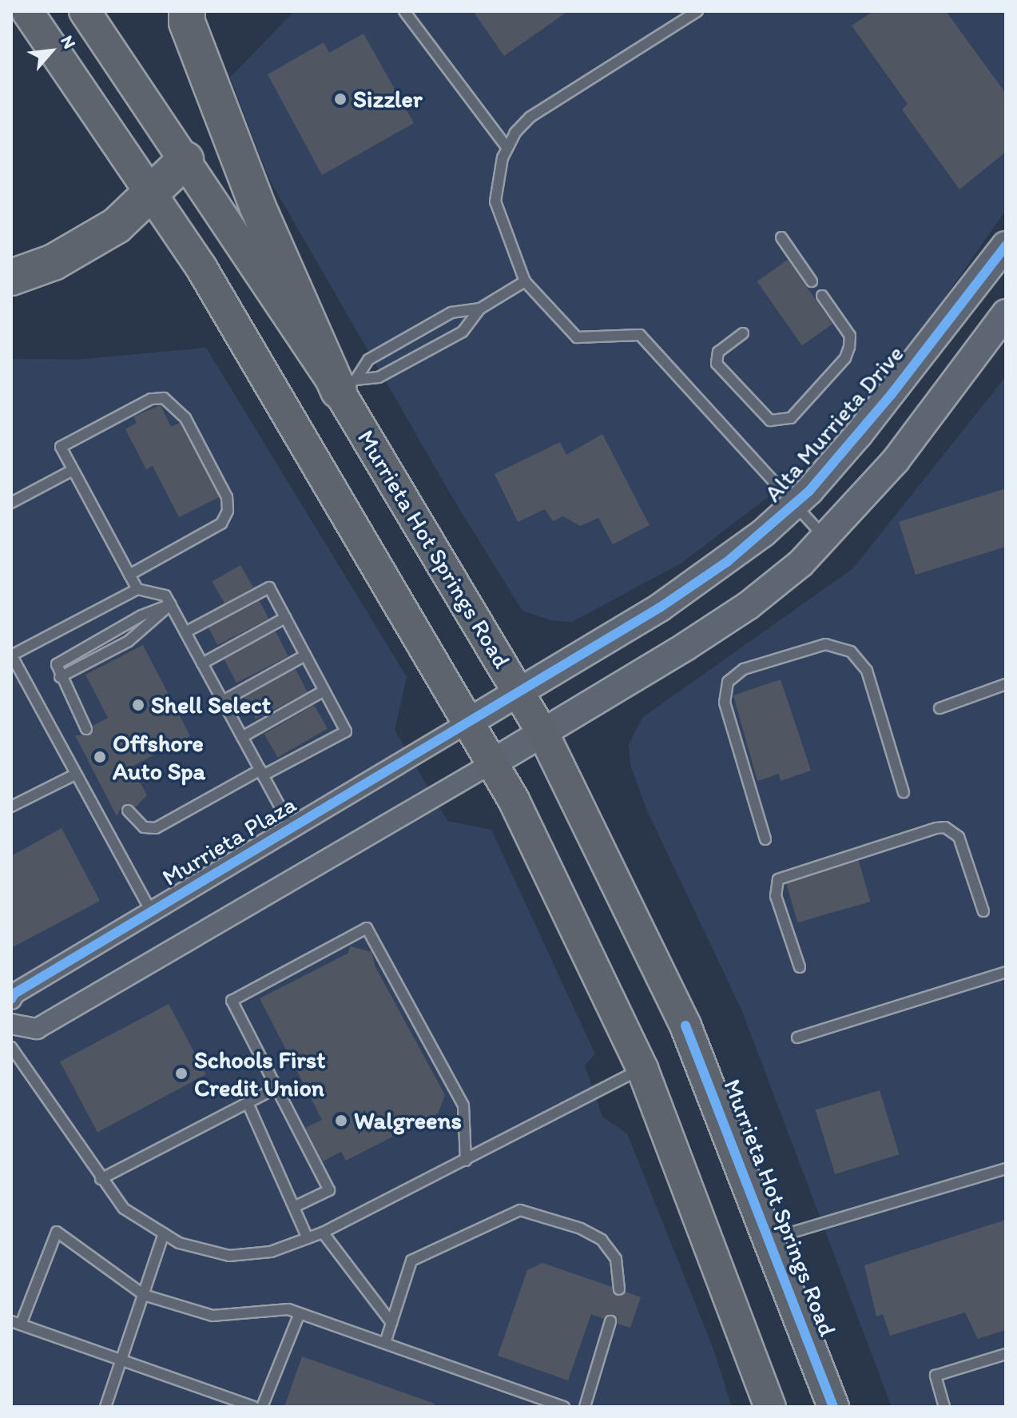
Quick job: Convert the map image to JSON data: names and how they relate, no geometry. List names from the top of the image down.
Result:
{
  "streets": {
    "main road": ["Murrieta Hot Springs Road"],
    "street": ["Alta Murrieta Drive", "Murrieta Plaza"]
  },
  "crossings": [
    ["Alta Murrieta Drive", "Murrieta Hot Springs Road"],
    ["Alta Murrieta Drive", "Murrieta Plaza"]
  ],
  "places": [
    "Sizzler",
    "Shell Select",
    "Offshore Auto Spa",
    "Schools First Credit Union",
    "Walgreens"
  ],
  "north": "top right"
}
